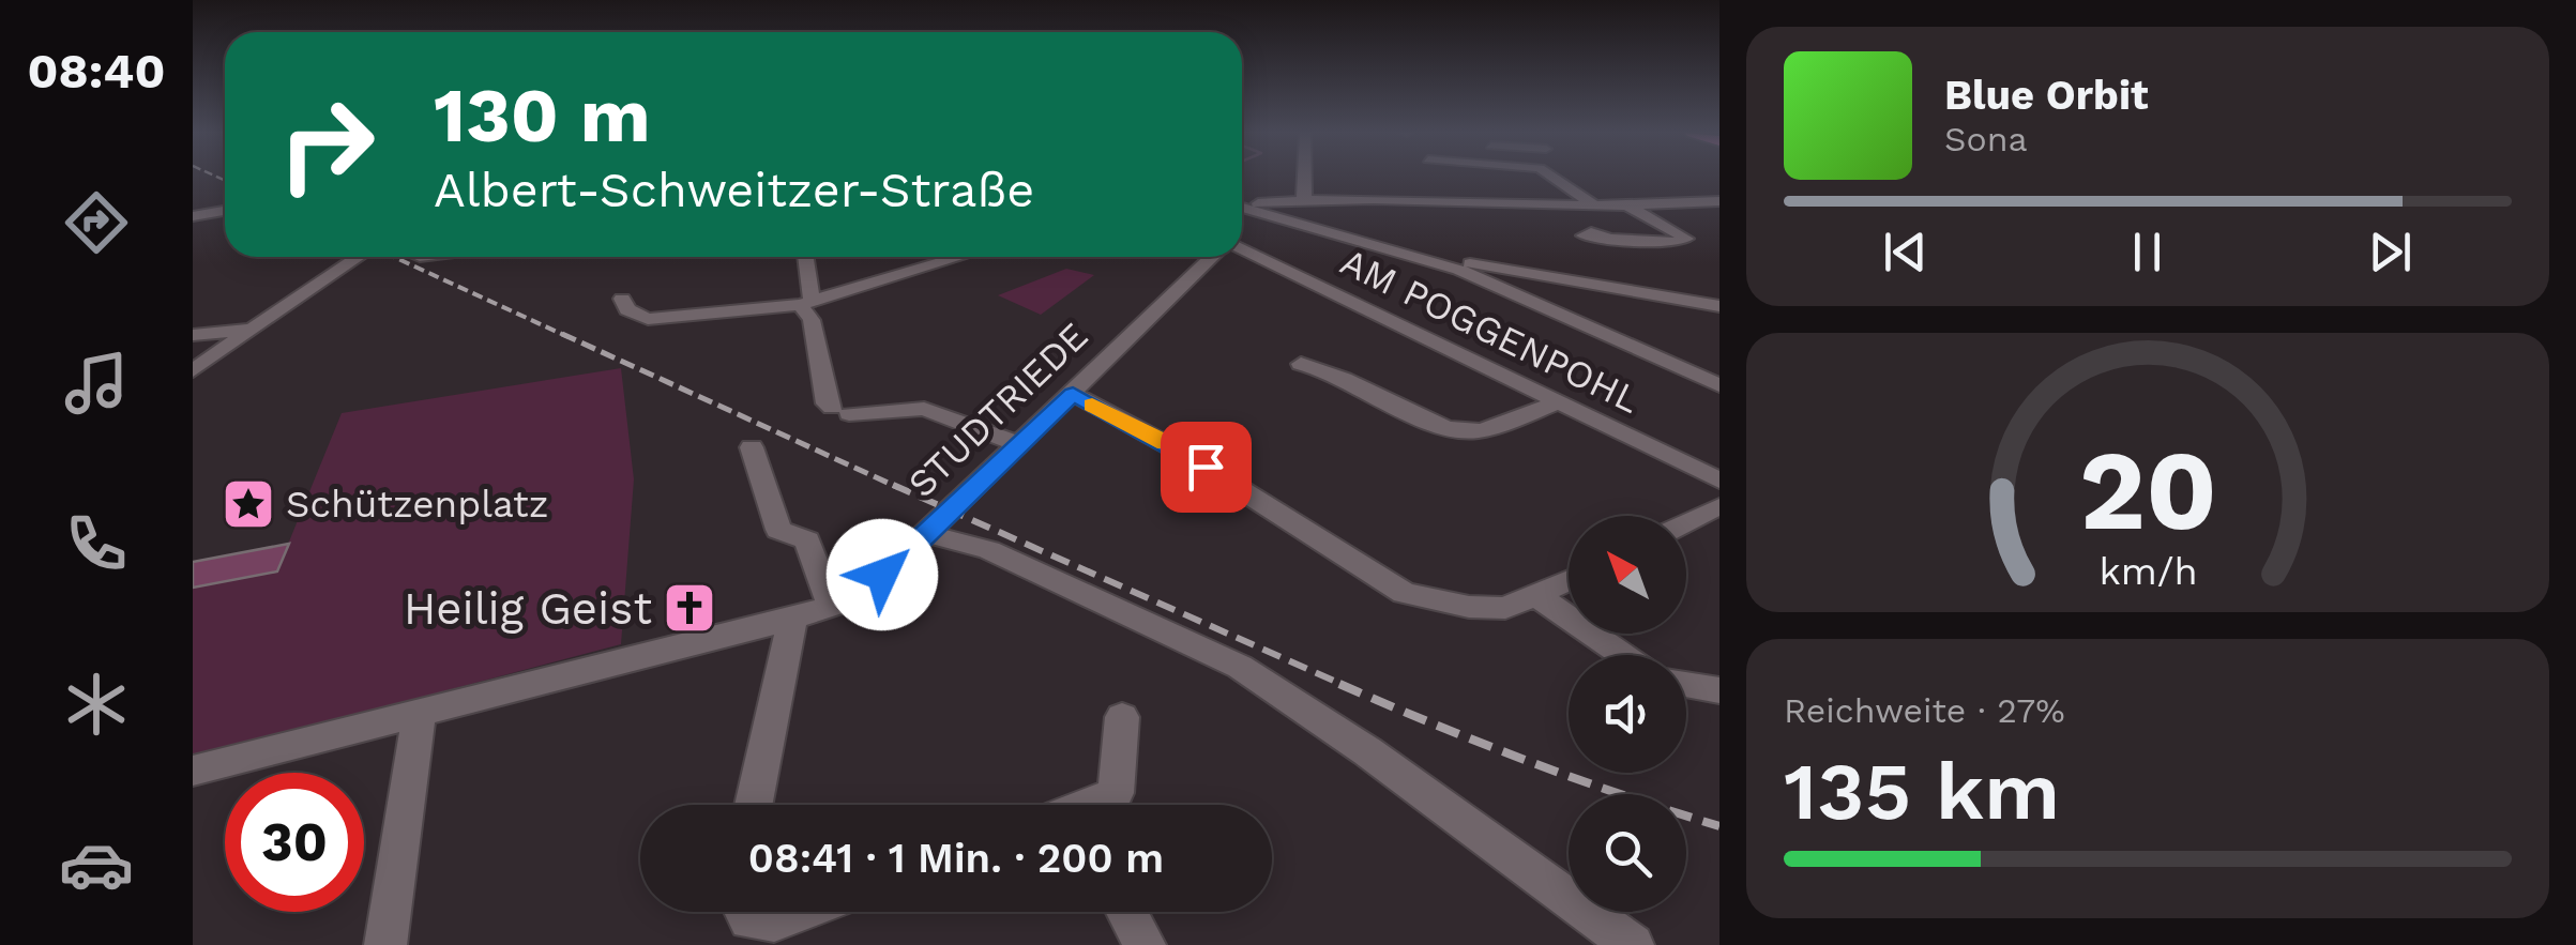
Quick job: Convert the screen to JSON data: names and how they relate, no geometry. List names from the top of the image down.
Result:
{
  "streets": {
    "street": ["AM POGGENPOHL", "STUDTRIEDE"]
  },
  "places": {
    "place": ["Schützenplatz"],
    "church": ["Heilig Geist"]
  },
  "north": "top left",
  "page": {
    "tabs": "08:40",
    "turn": ["130 m", "Albert-Schweitzer-Straße"],
    "song": ["Blue Orbit", "Sona"],
    "tile": ["Reichweite · 27%", "135 km"],
    "limit": "30",
    "trip": "08:41 · 1 Min. · 200 m",
    "gauge": ["20", "km/h"]
  }
}
